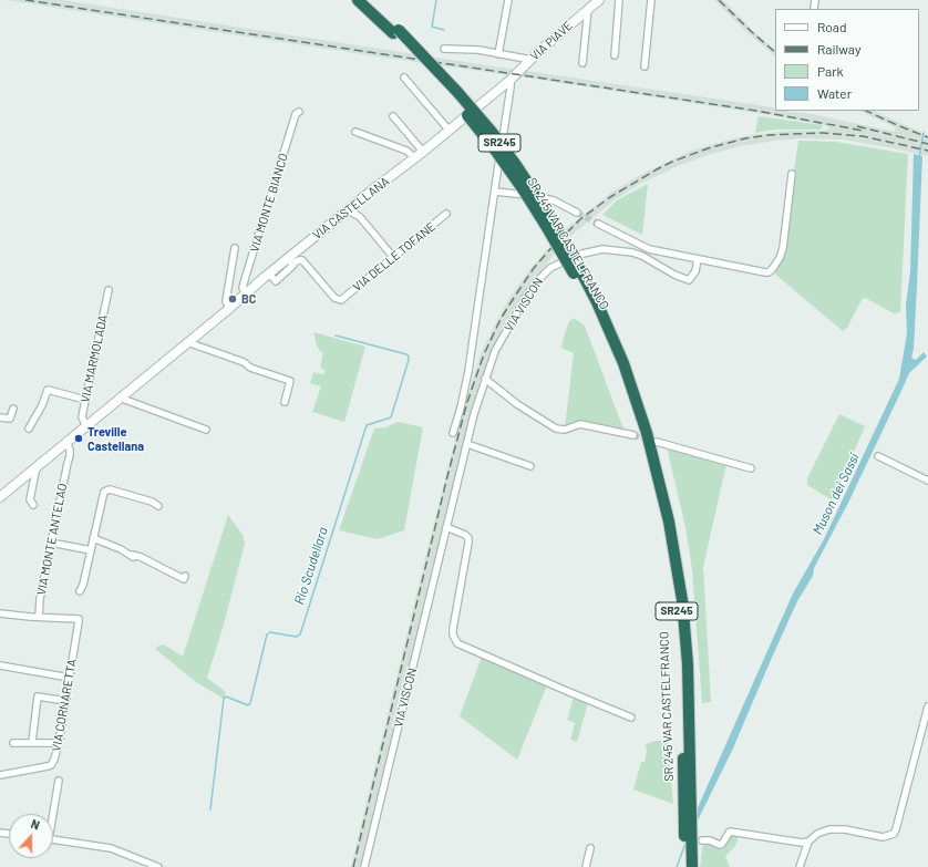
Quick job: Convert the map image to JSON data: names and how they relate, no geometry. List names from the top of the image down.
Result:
{
  "streets": {
    "highway": ["SR245", "SR 245 VAR CASTELFRANCO"],
    "street": [
      "VIA PIAVE",
      "VIA MONTE BIANCO",
      "VIA CASTELLANA",
      "VIA DELLE TOFANE",
      "VIA VISCON",
      "VIA MARMOLADA",
      "VIA MONTE ANTELAO",
      "VIA CORNARETTA"
    ]
  },
  "crossings": [
    ["VIA PIAVE", "VIA CASTELLANA"],
    ["VIA MONTE BIANCO", "VIA CASTELLANA"],
    ["VIA CASTELLANA", "VIA DELLE TOFANE"],
    ["VIA CASTELLANA", "VIA MARMOLADA"],
    ["VIA CASTELLANA", "VIA MONTE ANTELAO"],
    ["VIA MONTE ANTELAO", "VIA CORNARETTA"]
  ],
  "water": ["Muson dei Sassi", "Rio Scudellara"],
  "places": ["BC", "Treville Castellana"],
  "legend": [
    "Road",
    "Railway",
    "Park",
    "Water"
  ],
  "north": "top"
}
